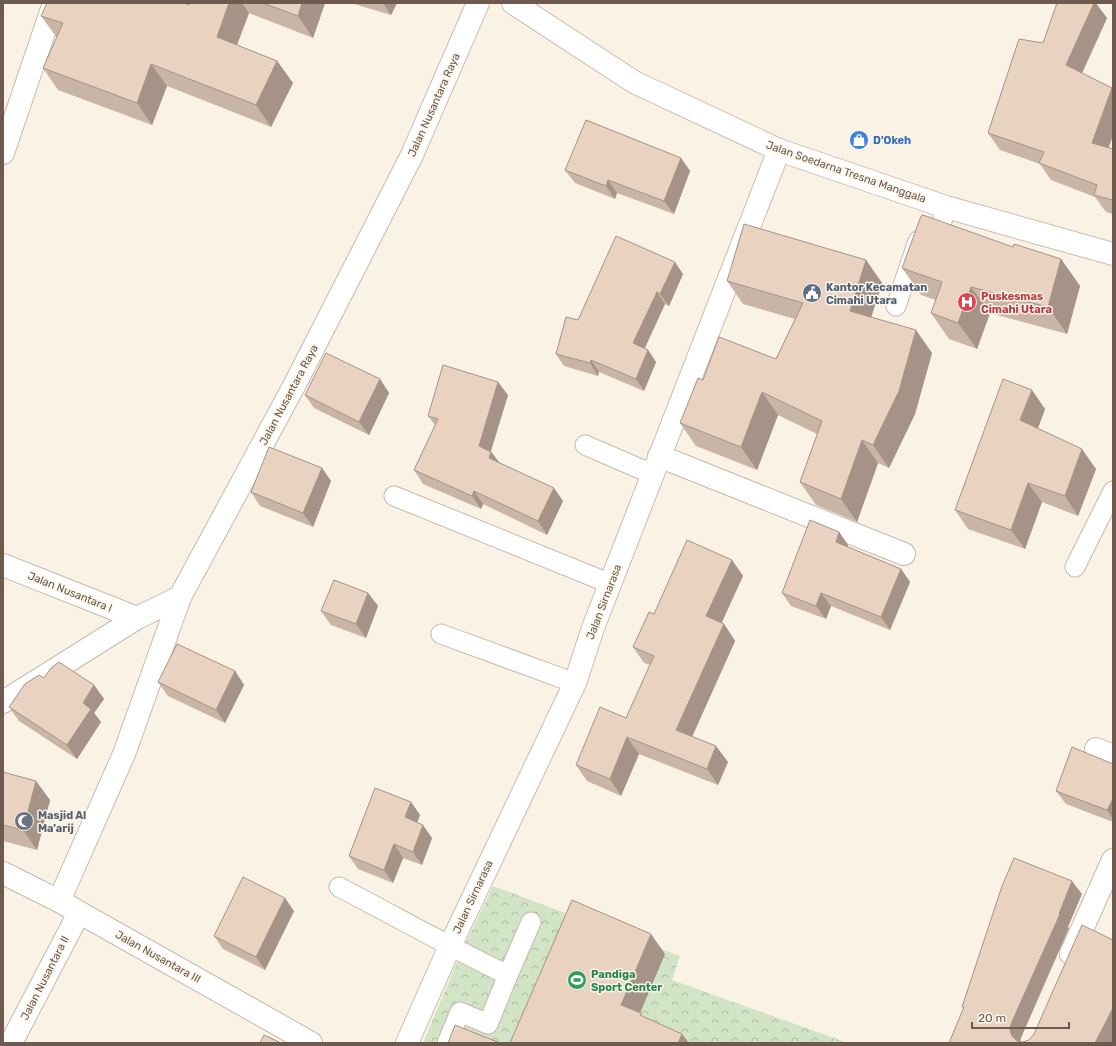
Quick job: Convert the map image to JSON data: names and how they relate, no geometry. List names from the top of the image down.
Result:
{
  "streets": {
    "street": [
      "Jalan Nusantara Raya",
      "Jalan Soedarna Tresna Manggala",
      "Jalan Nusantara I",
      "Jalan Sirnarasa",
      "Jalan Nusantara III",
      "Jalan Nusantara II"
    ]
  },
  "crossings": [
    ["Jalan Nusantara Raya", "Jalan Nusantara III"],
    ["Jalan Soedarna Tresna Manggala", "Jalan Sirnarasa"],
    ["Jalan Nusantara III", "Jalan Nusantara II"]
  ],
  "places": {
    "shop": ["D'Okeh"],
    "public building": ["Kantor Kecamatan Cimahi Utara"],
    "hospital": ["Puskesmas Cimahi Utara"],
    "mosque": ["Masjid Al Ma'arij"],
    "sports": ["Pandiga Sport Center"]
  },
  "scale_bar": "20 m"
}
